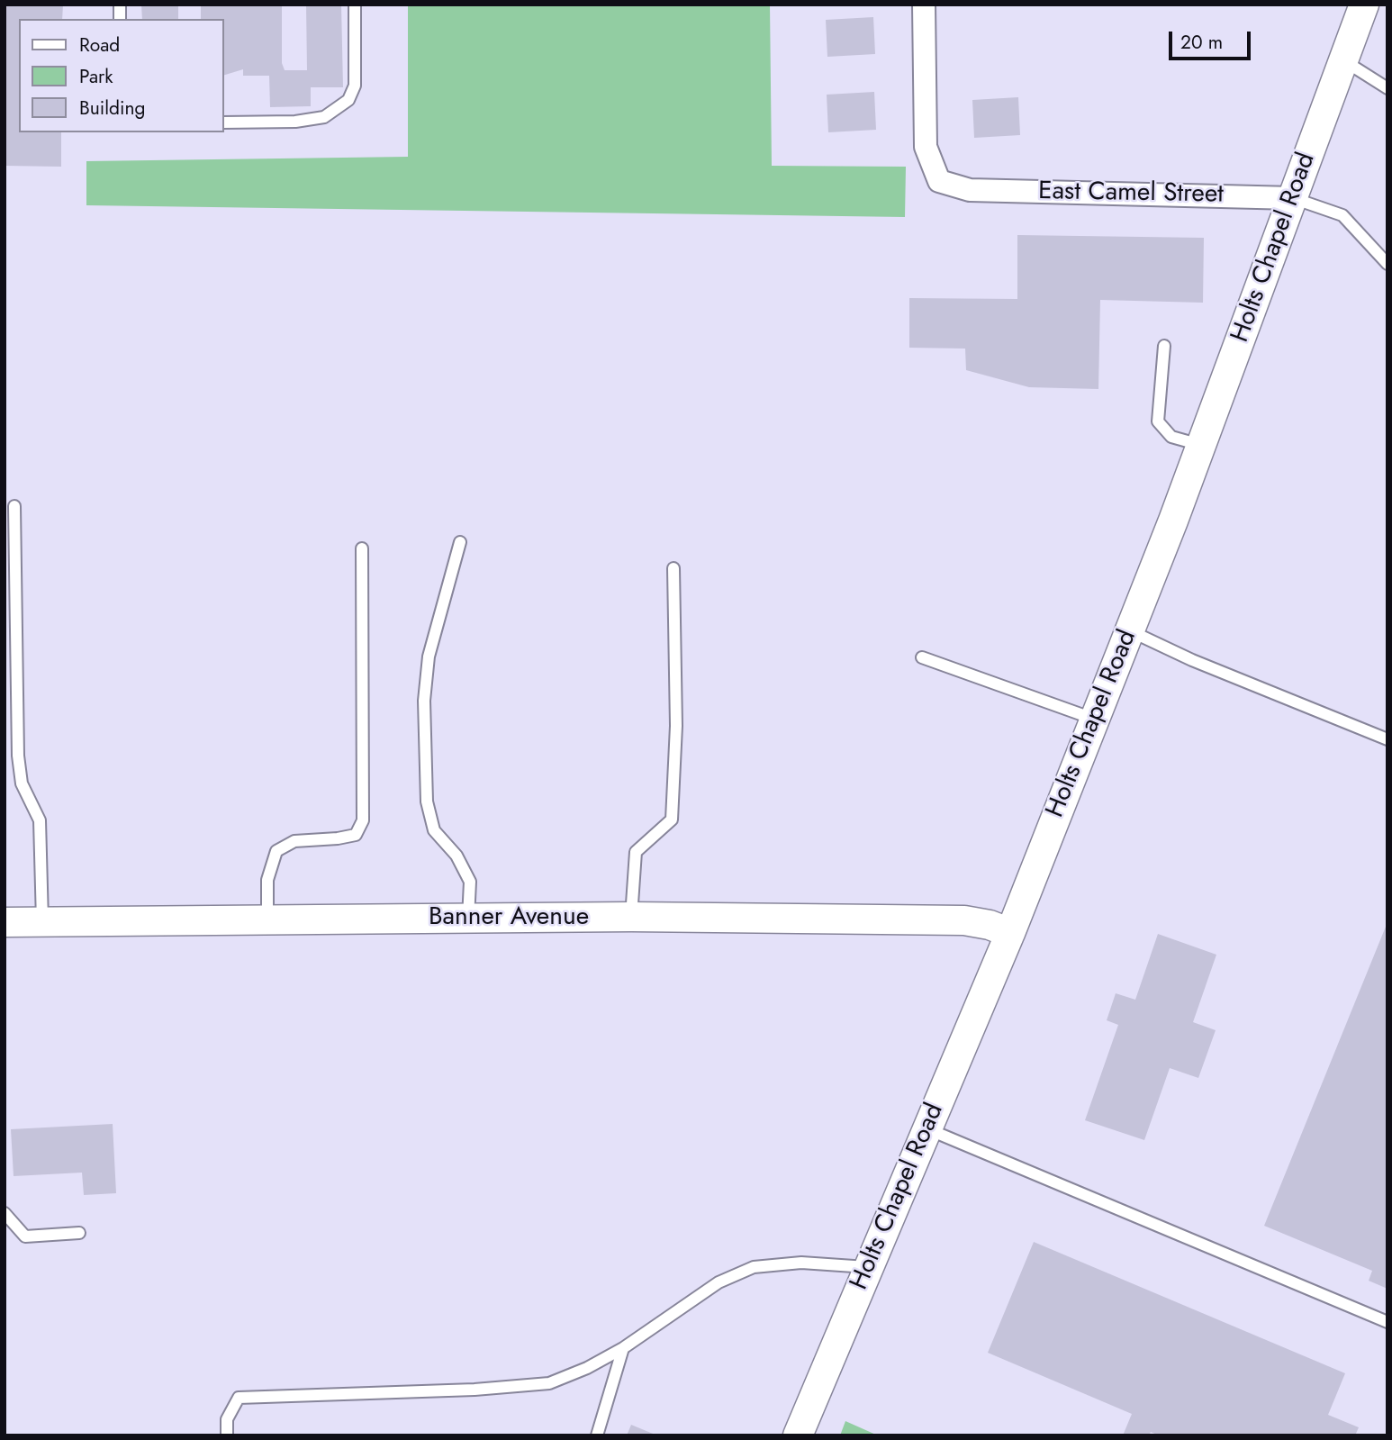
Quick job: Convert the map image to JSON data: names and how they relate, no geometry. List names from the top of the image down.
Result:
{
  "streets": {
    "street": ["East Camel Street", "Holts Chapel Road", "Banner Avenue"]
  },
  "crossings": [
    ["East Camel Street", "Holts Chapel Road"],
    ["Holts Chapel Road", "Banner Avenue"]
  ],
  "legend": ["Road", "Park", "Building"],
  "scale_bar": "20 m"
}
